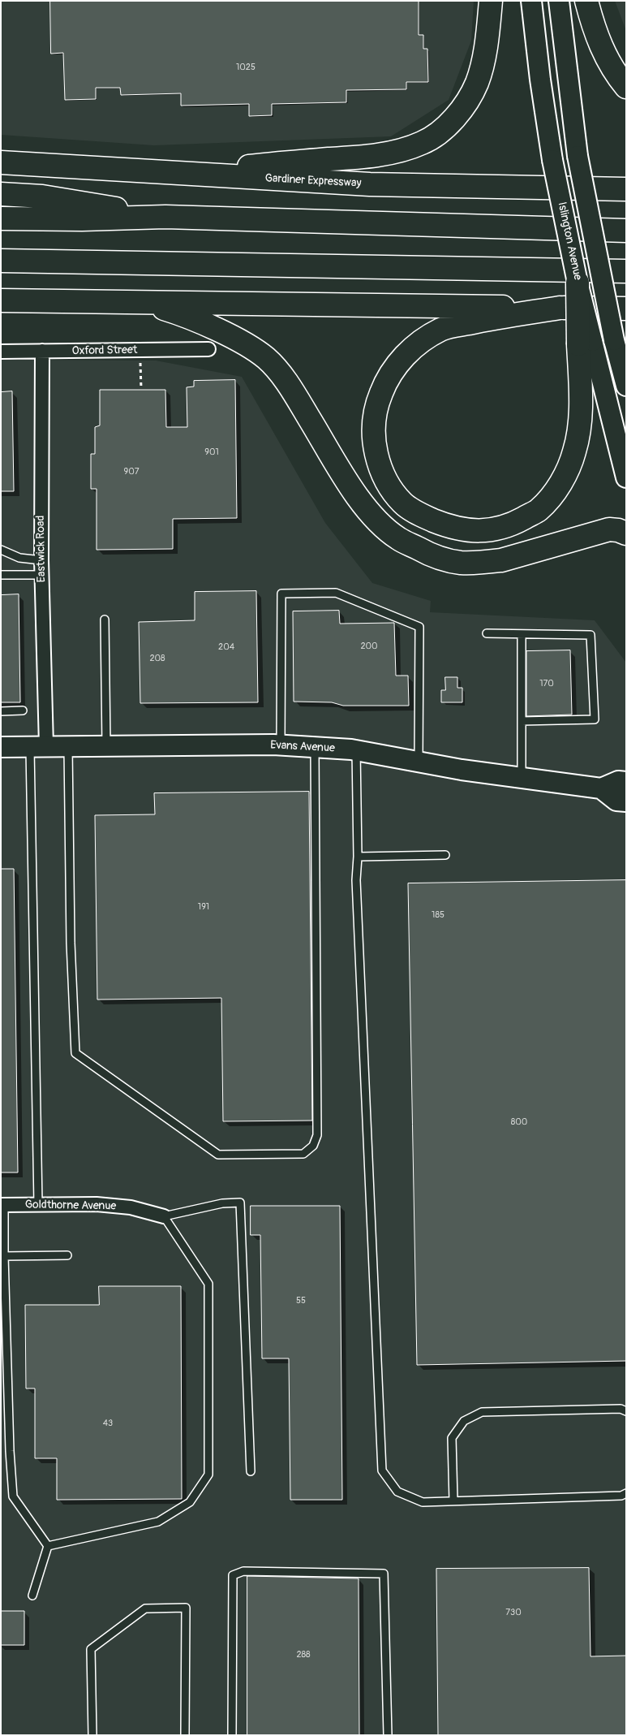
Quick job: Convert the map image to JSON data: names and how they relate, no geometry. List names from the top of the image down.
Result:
{
  "streets": {
    "highway": ["Gardiner Expressway"],
    "main road": ["Islington Avenue", "Evans Avenue"],
    "street": ["Oxford Street", "Eastwick Road", "Goldthorne Avenue"]
  },
  "crossings": [
    ["Oxford Street", "Eastwick Road"],
    ["Eastwick Road", "Evans Avenue"]
  ],
  "house_numbers": [
    "1025",
    "901",
    "907",
    "200",
    "204",
    "208",
    "170",
    "191",
    "185",
    "800",
    "55",
    "43",
    "730",
    "288"
  ]
}
